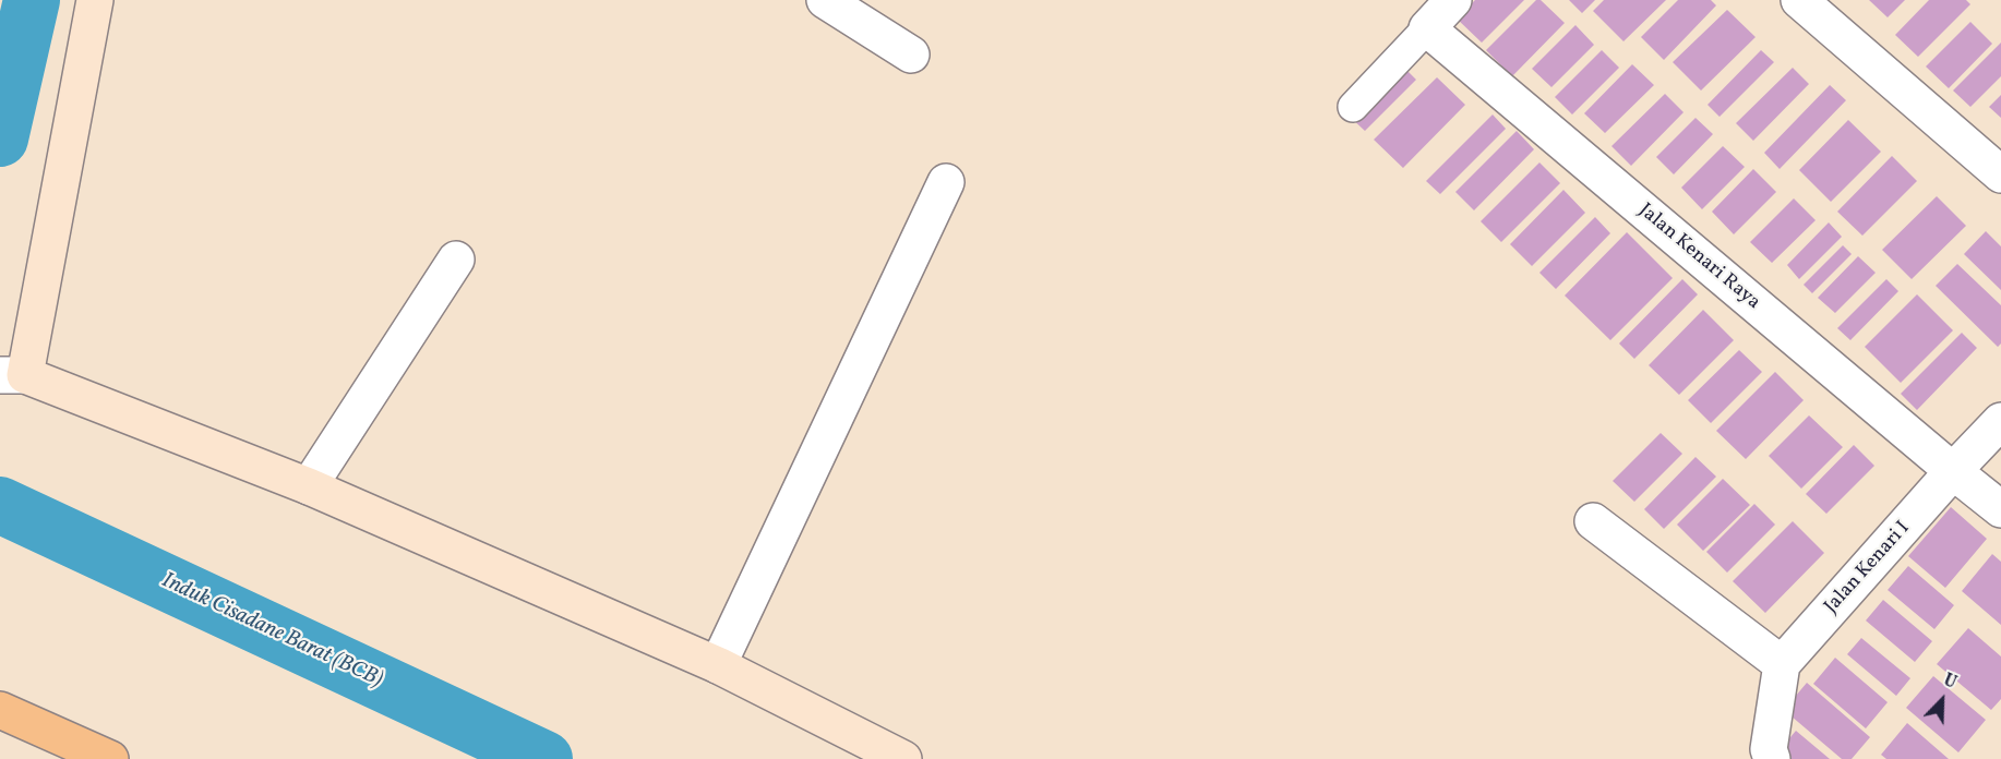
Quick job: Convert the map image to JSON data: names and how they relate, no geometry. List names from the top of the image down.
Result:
{
  "streets": {
    "street": ["Jalan Kenari Raya", "Jalan Kenari I"]
  },
  "crossings": [
    ["Jalan Kenari Raya", "Jalan Kenari I"]
  ],
  "water": ["Induk Cisadane Barat (BCB)"],
  "north": "top right"
}
